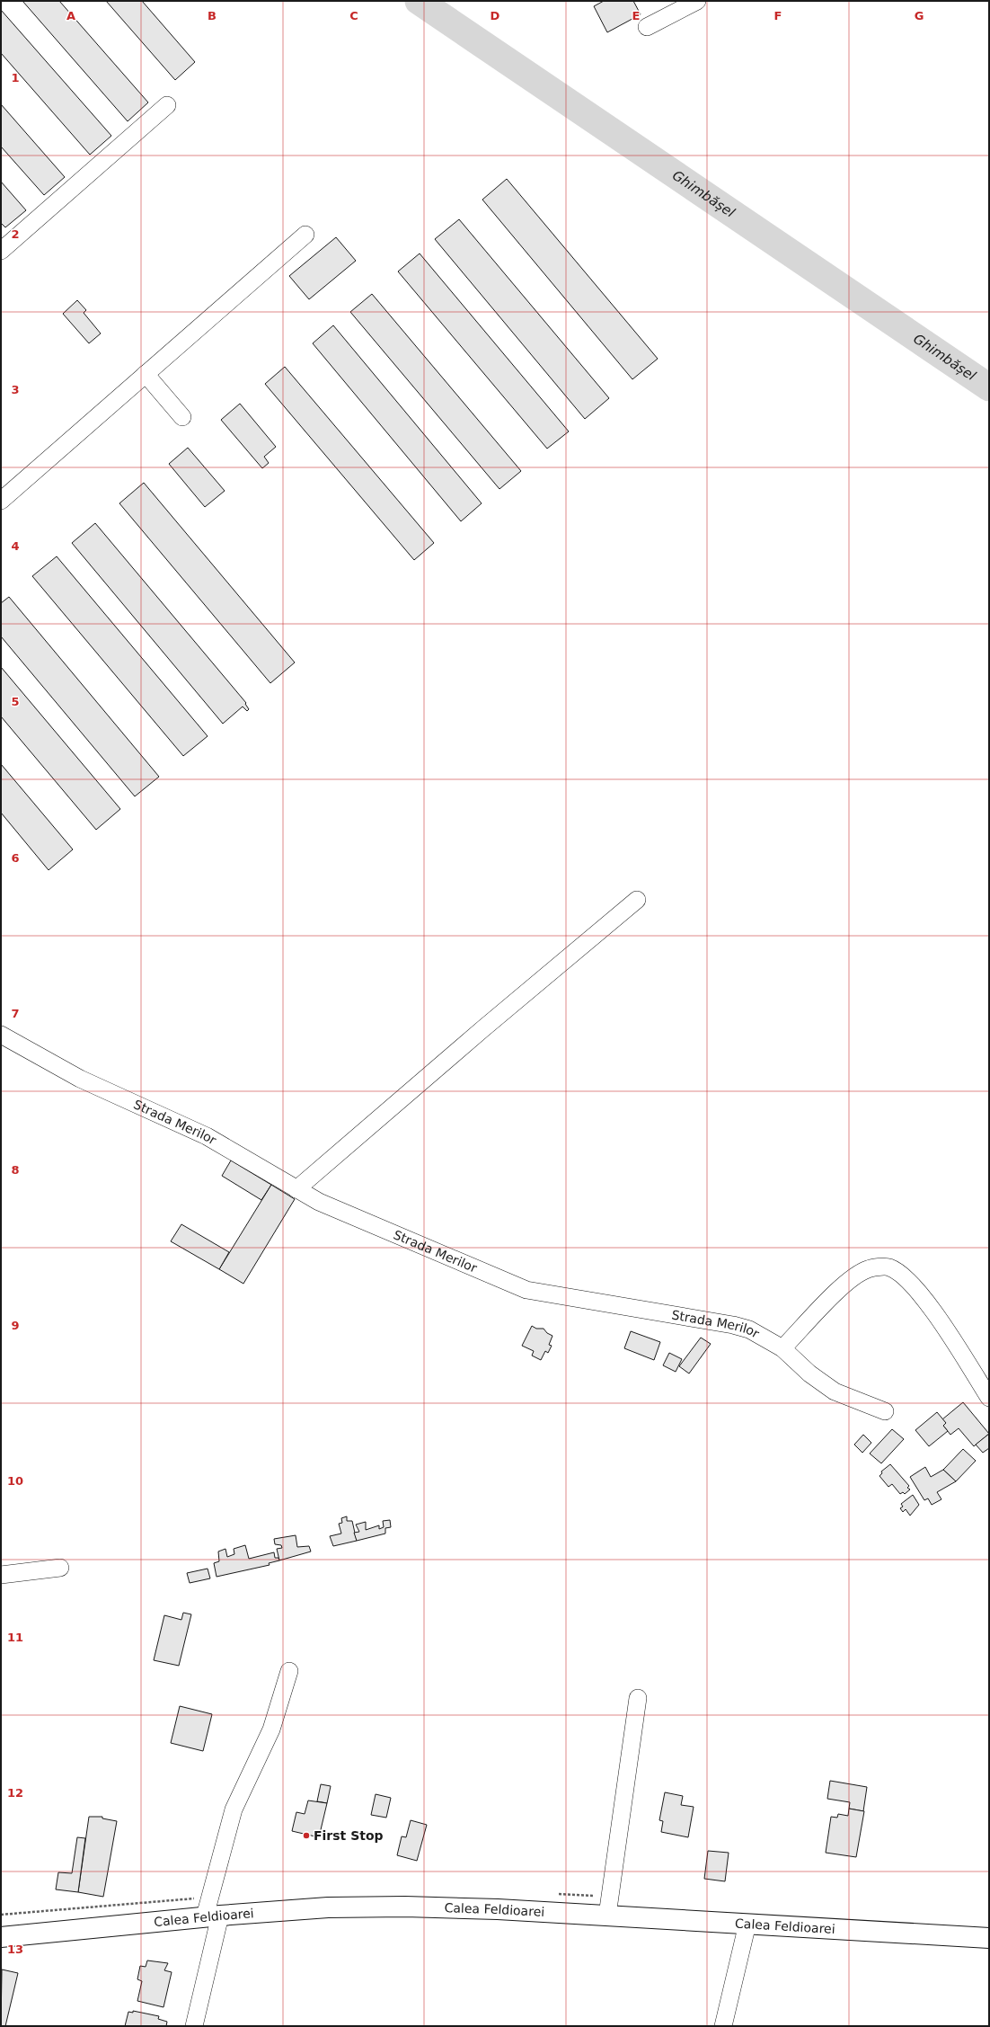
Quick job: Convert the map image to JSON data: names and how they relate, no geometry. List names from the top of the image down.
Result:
{
  "streets": {
    "highway": ["Calea Feldioarei"],
    "street": ["Strada Merilor"]
  },
  "water": ["Ghimbășel"],
  "places": ["First Stop"],
  "grid": {
    "columns": [
      "A",
      "B",
      "C",
      "D",
      "E",
      "F",
      "G"
    ],
    "rows": [
      "1",
      "2",
      "3",
      "4",
      "5",
      "6",
      "7",
      "8",
      "9",
      "10",
      "11",
      "12",
      "13"
    ]
  }
}
